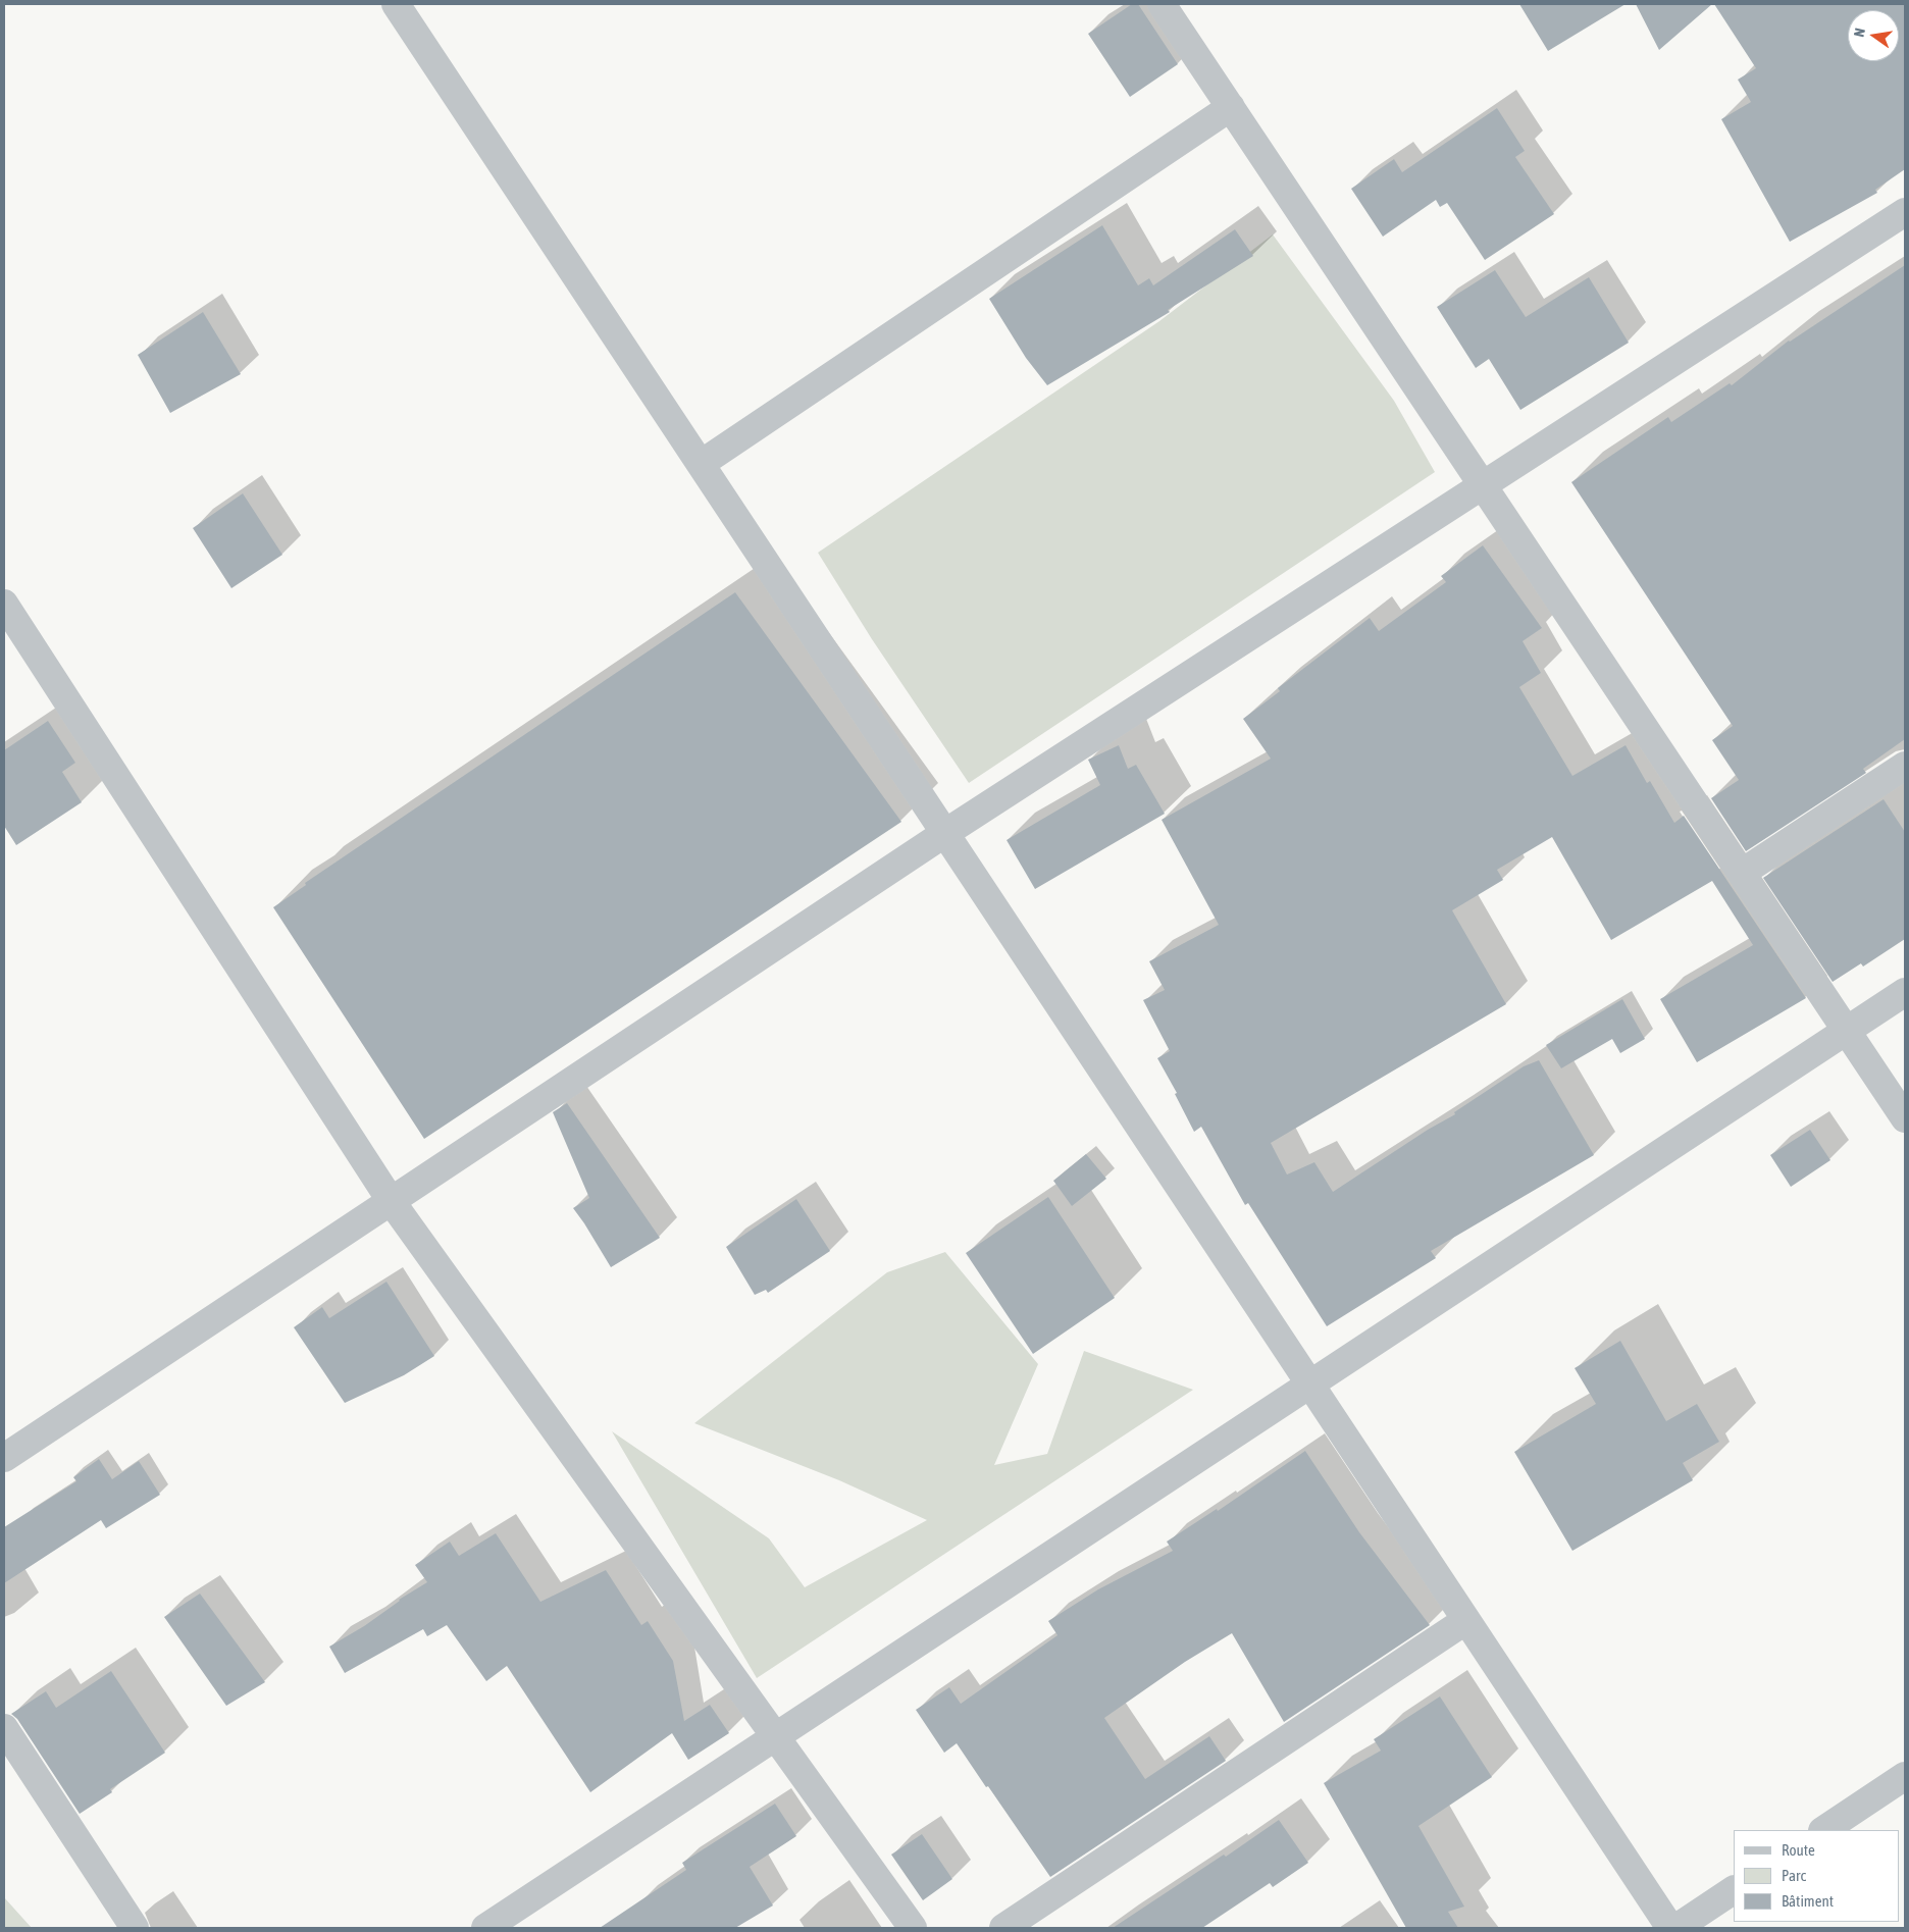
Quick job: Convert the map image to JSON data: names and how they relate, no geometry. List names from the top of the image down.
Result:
{
  "legend": ["Route", "Parc", "Bâtiment"],
  "north": "left"
}
